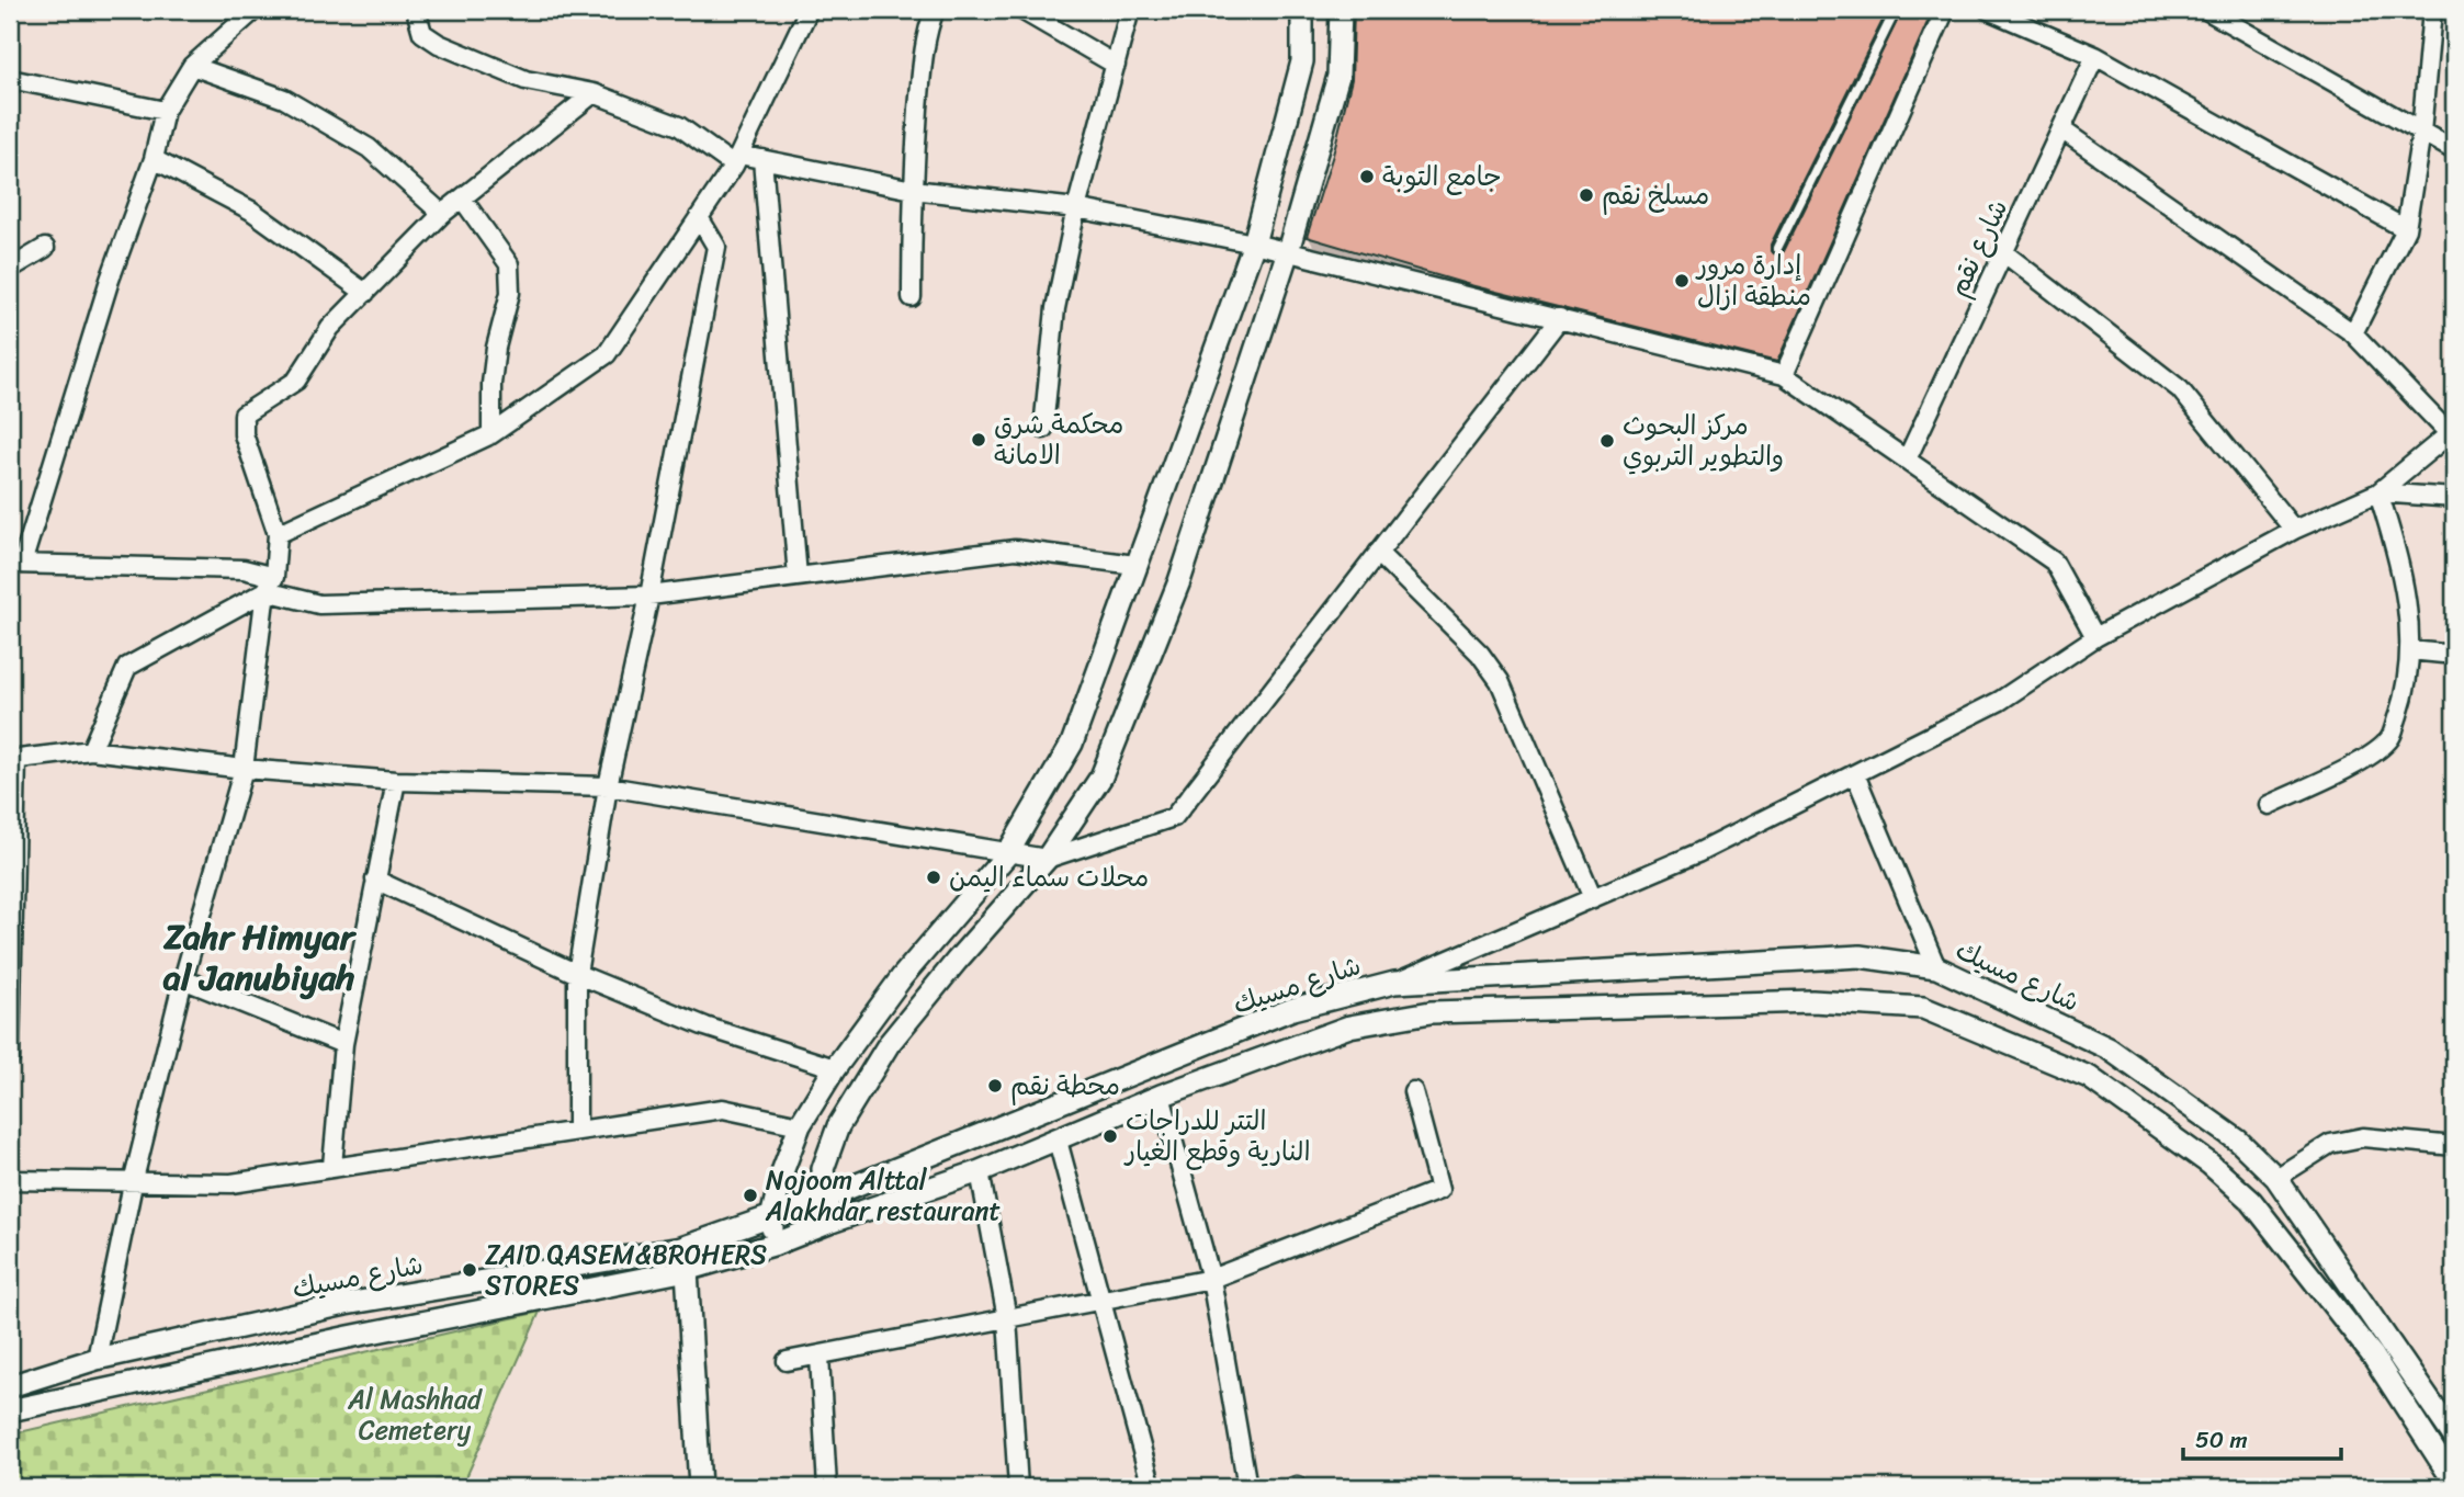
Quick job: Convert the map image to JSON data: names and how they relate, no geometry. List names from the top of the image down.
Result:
{
  "streets": {
    "street": ["شارع نقم", "شارع مسيك"]
  },
  "districts": ["Zahr Himyar al Janubiyah"],
  "parks": ["Al Mashhad Cemetery"],
  "places": [
    "جامع التوبة",
    "مسلخ نقم",
    "إدارة مرور منطقة ازال",
    "محكمة شرق الامانة",
    "مركز البحوث والتطوير التربوي",
    "محلات سماء اليمن",
    "محطة نقم",
    "التتر للدراجات النارية وقطع الغيار",
    "Nojoom Alttal Alakhdar restaurant",
    "ZAID QASEM&BROHERS STORES"
  ],
  "scale_bar": "50 m"
}
